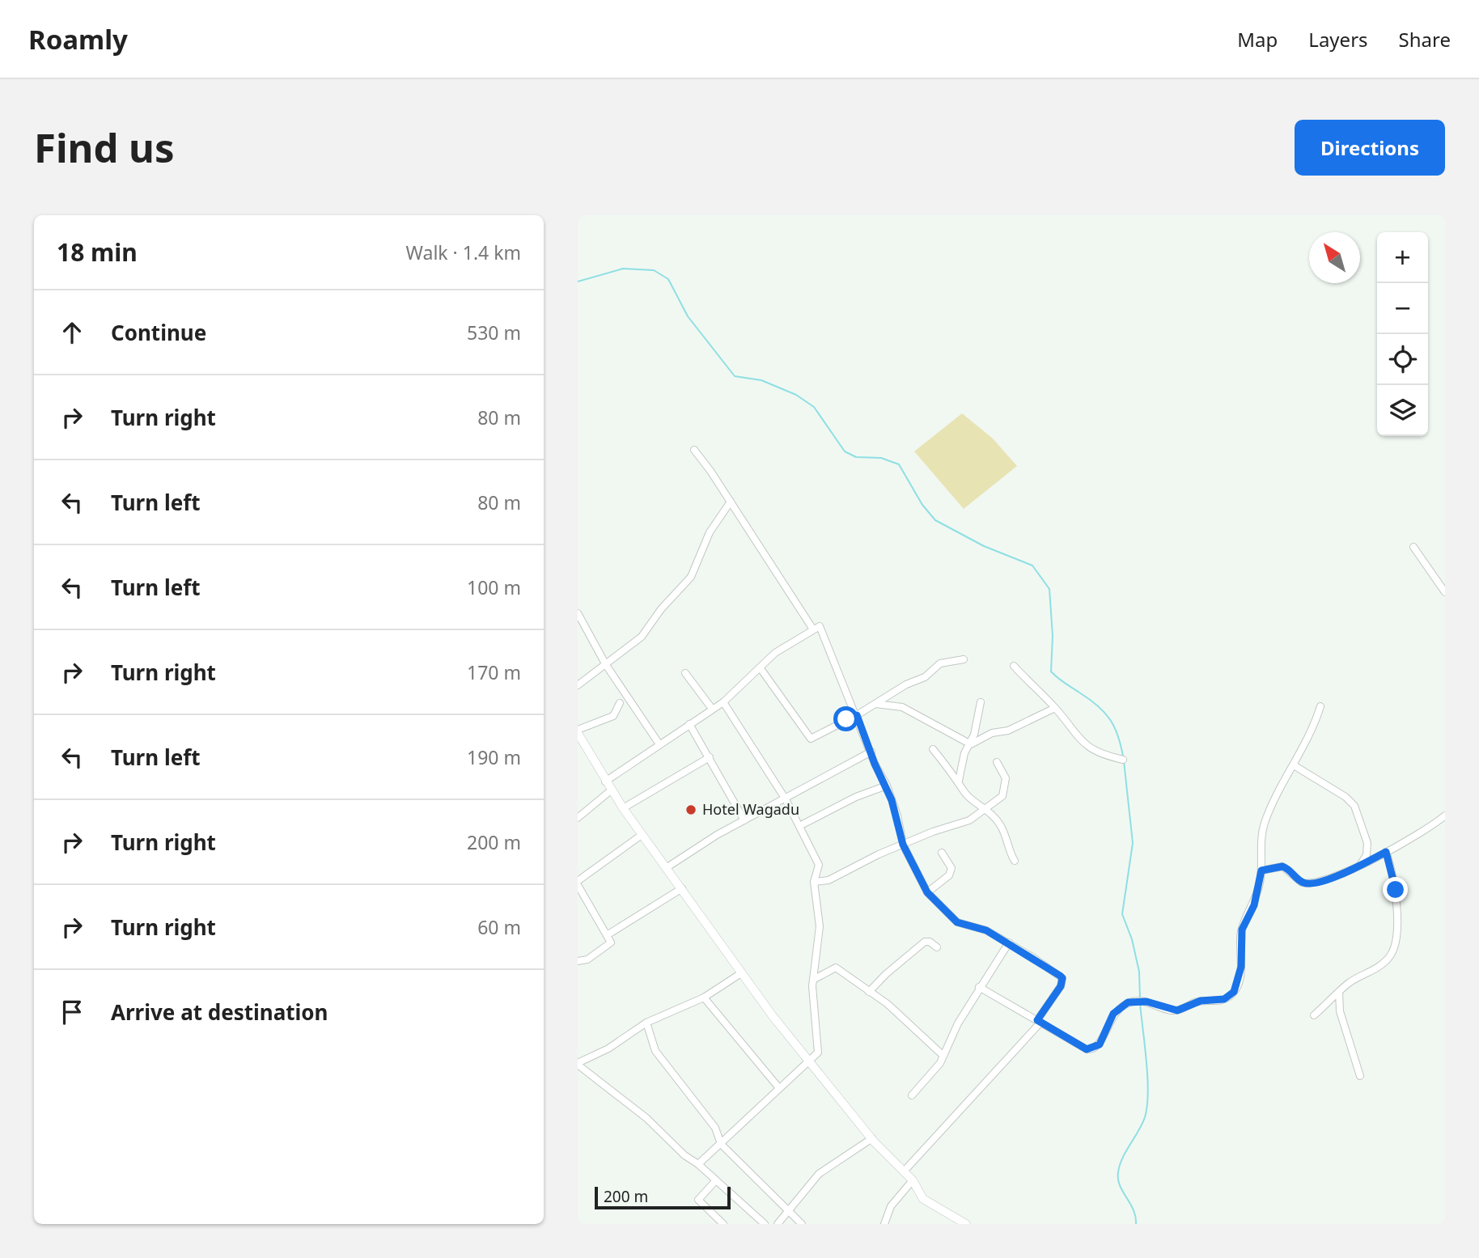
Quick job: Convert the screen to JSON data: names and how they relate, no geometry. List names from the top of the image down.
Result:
{
  "places": ["Hotel Wagadu"],
  "scale_bar": "200 m",
  "north": "top left",
  "page": {
    "header": "Roamly",
    "nav": ["Map", "Layers", "Share"],
    "buttons": "Directions",
    "title": "Find us",
    "heading": ["18 min", "Walk · 1.4 km"],
    "map_buttons": ["+", "−"],
    "list": [
      ["Continue", "530 m"],
      ["Turn right", "80 m"],
      ["Turn left", "80 m"],
      ["Turn left", "100 m"],
      ["Turn right", "170 m"],
      ["Turn left", "190 m"],
      ["Turn right", "200 m"],
      ["Turn right", "60 m"],
      "Arrive at destination"
    ],
    "scale": "200 m"
  }
}
